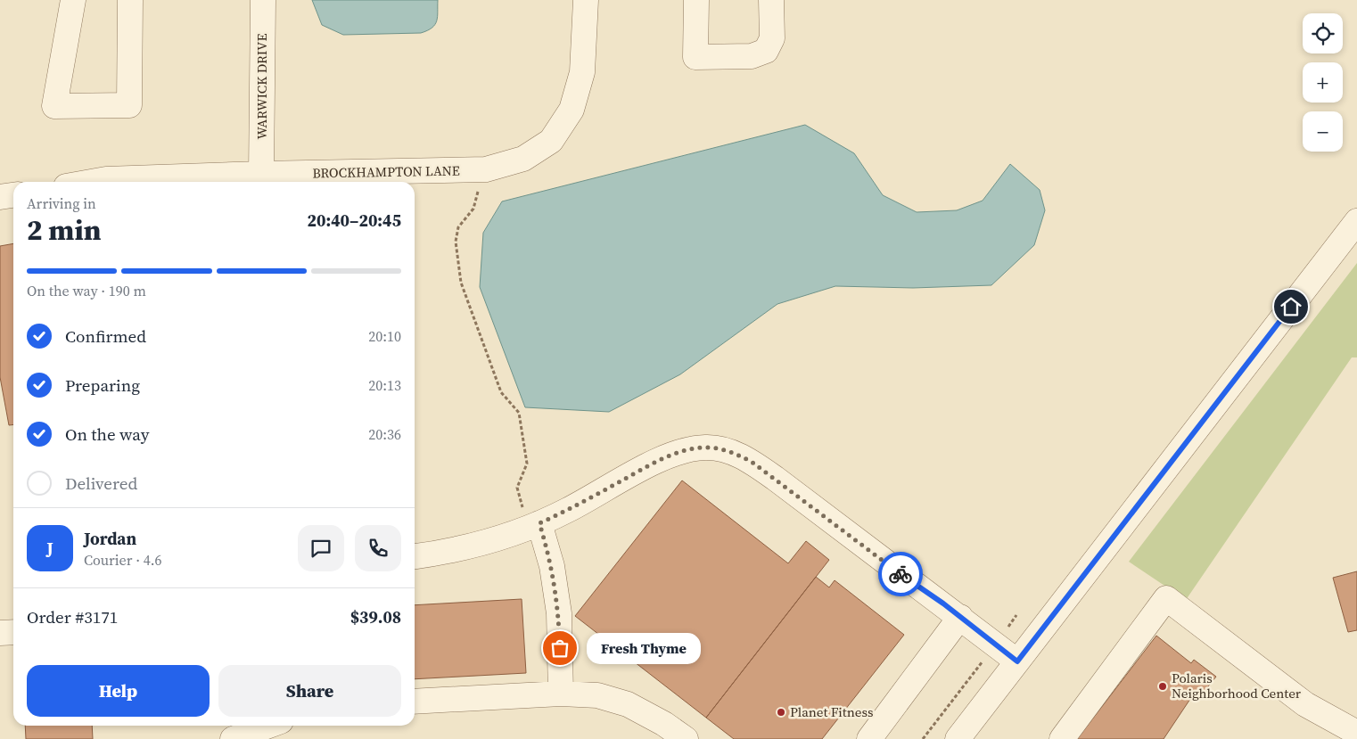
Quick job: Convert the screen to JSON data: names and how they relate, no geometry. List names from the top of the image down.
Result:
{
  "streets": {
    "street": ["WARWICK DRIVE", "BROCKHAMPTON LANE"]
  },
  "crossings": [
    ["WARWICK DRIVE", "BROCKHAMPTON LANE"]
  ],
  "places": ["Fresh Thyme", "Polaris Neighborhood Center", "Planet Fitness"],
  "page": {
    "map_buttons": ["+", "−"],
    "heading": ["2 min", "Arriving in", "20:40–20:45"],
    "panel": [
      "Jordan",
      "Courier · 4.6",
      "Order #3171",
      "$39.08"
    ],
    "bar": "On the way · 190 m",
    "list": [
      ["Confirmed", "20:10"],
      ["Preparing", "20:13"],
      ["On the way", "20:36"],
      "Delivered"
    ],
    "round": "J",
    "bubble": "Fresh Thyme",
    "buttons": ["Help", "Share"]
  }
}
